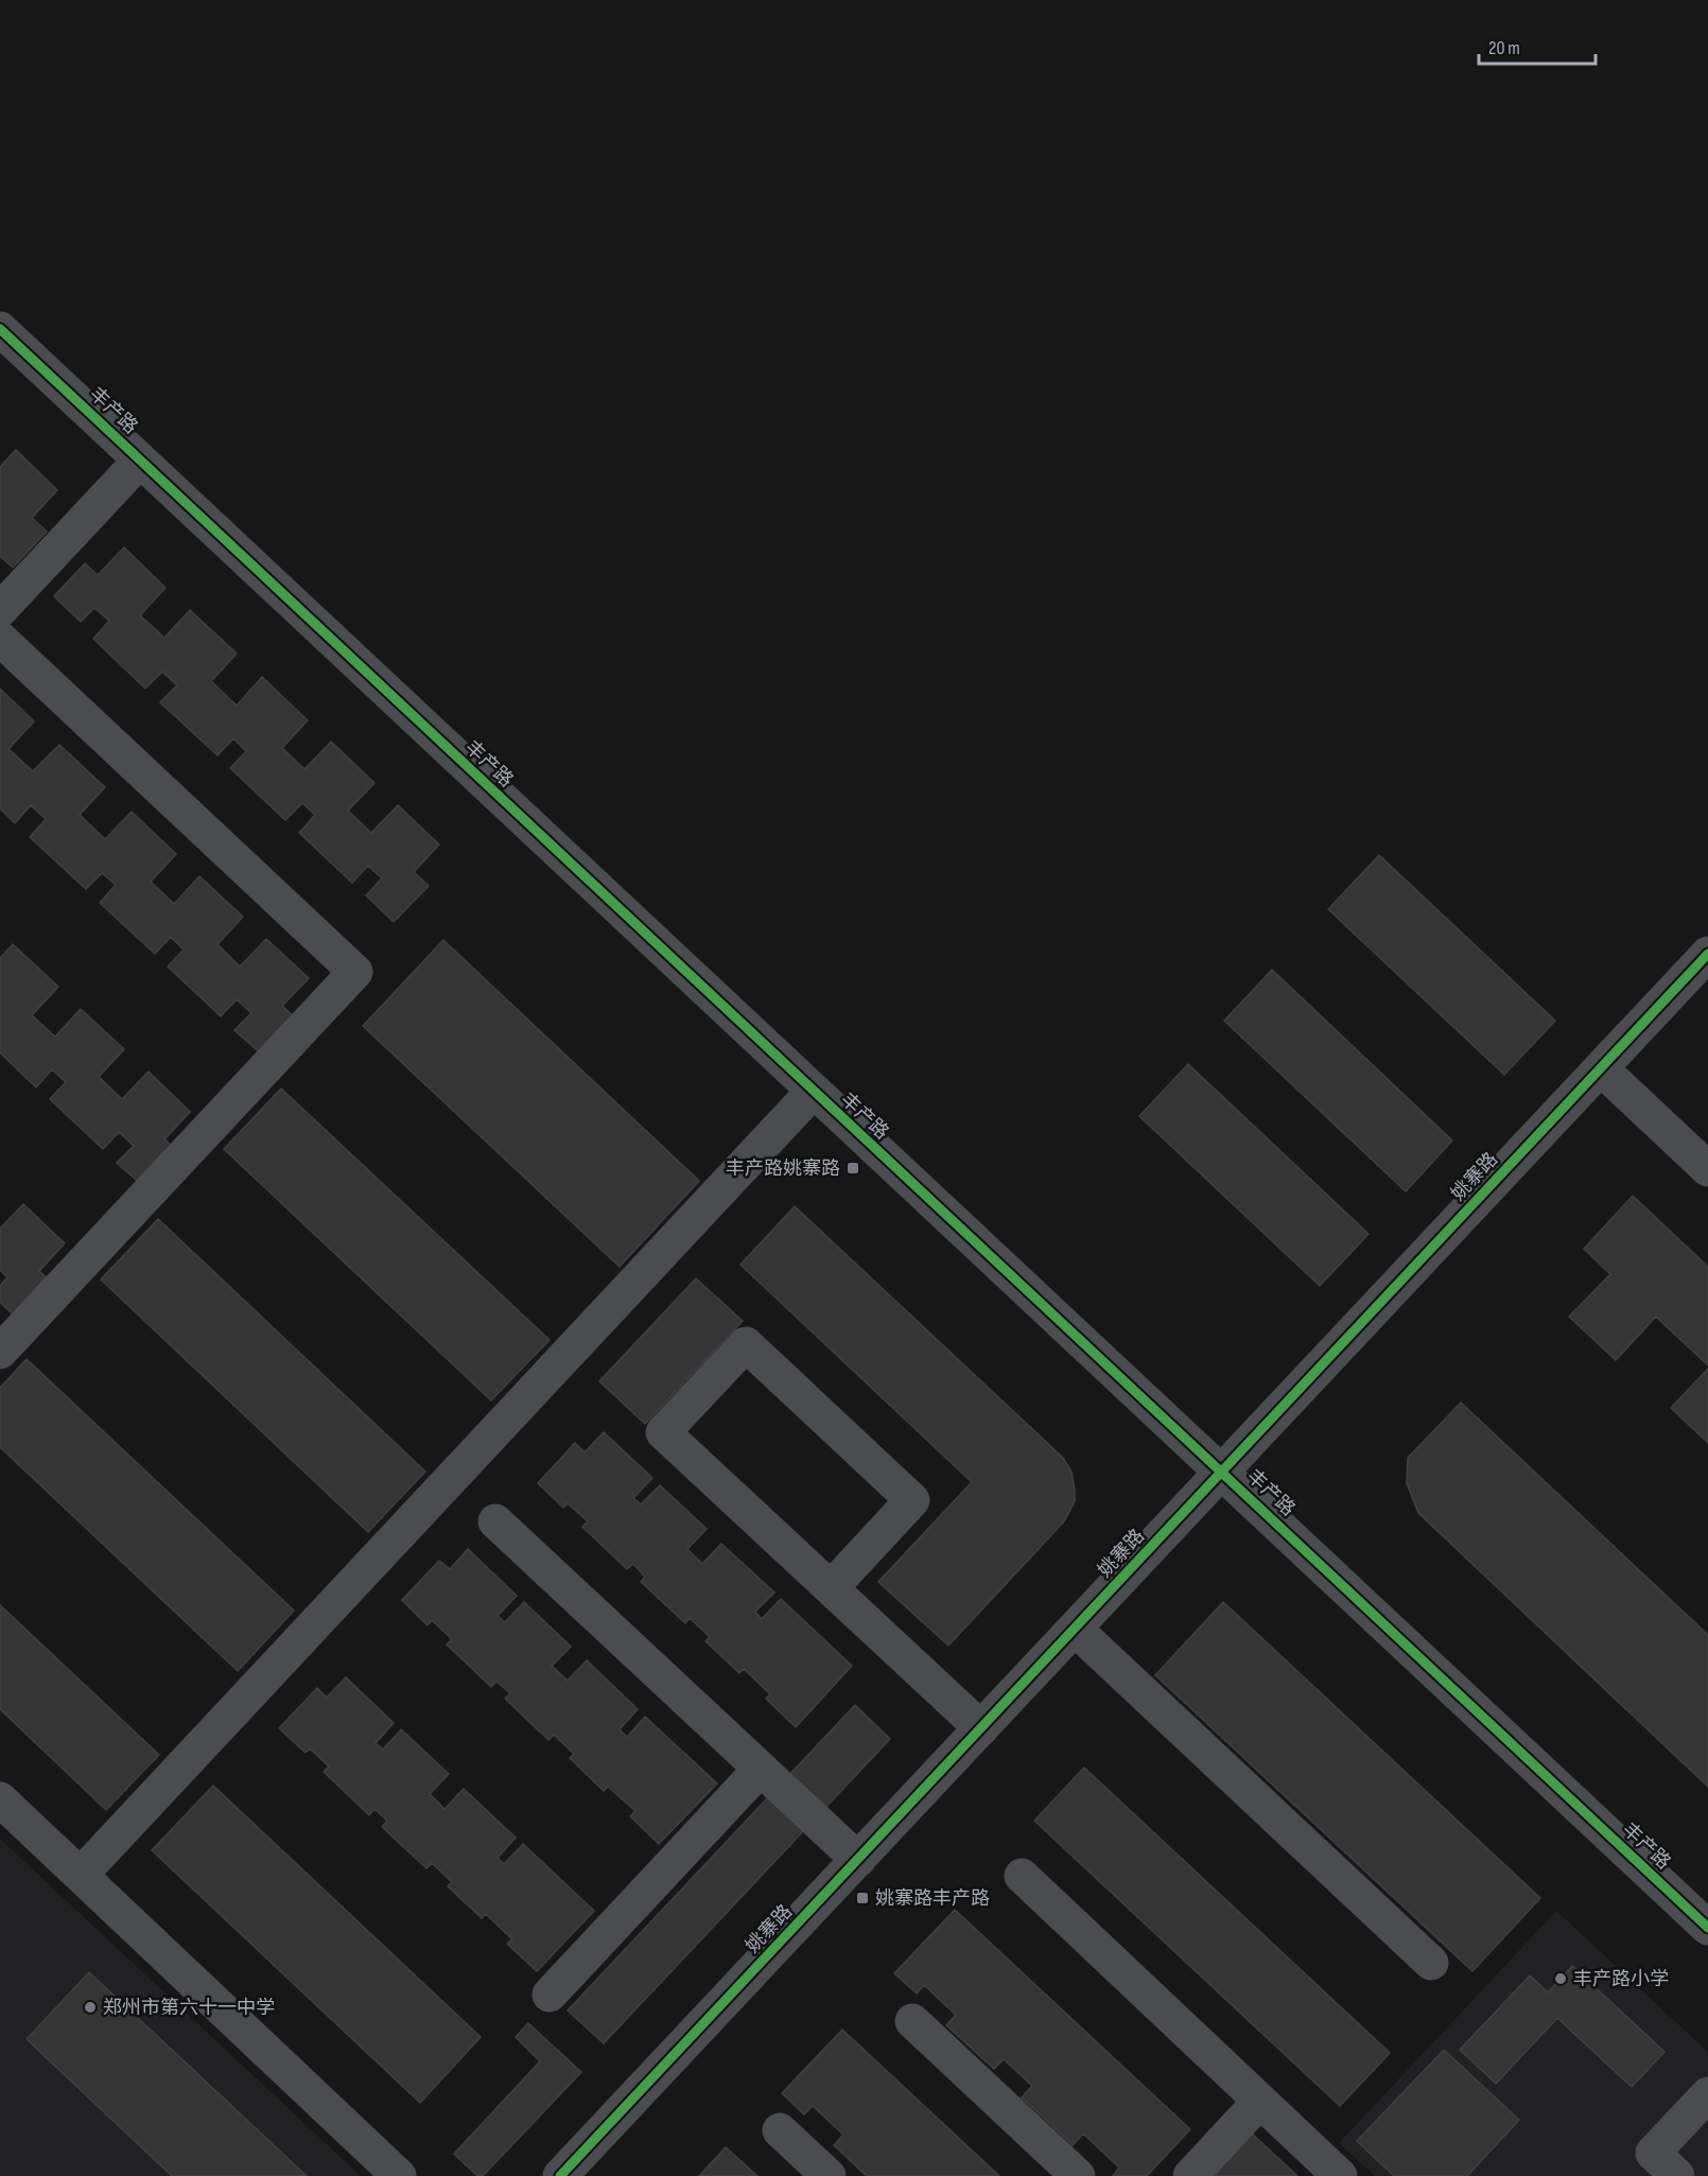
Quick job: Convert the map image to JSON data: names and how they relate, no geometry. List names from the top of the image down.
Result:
{
  "streets": {
    "street": ["丰产路", "姚寨路"]
  },
  "crossings": [
    ["丰产路", "姚寨路"]
  ],
  "places": {
    "transit": ["丰产路姚寨路", "姚寨路丰产路"],
    "other": ["丰产路小学", "郑州市第六十一中学"]
  },
  "scale_bar": "20 m"
}
